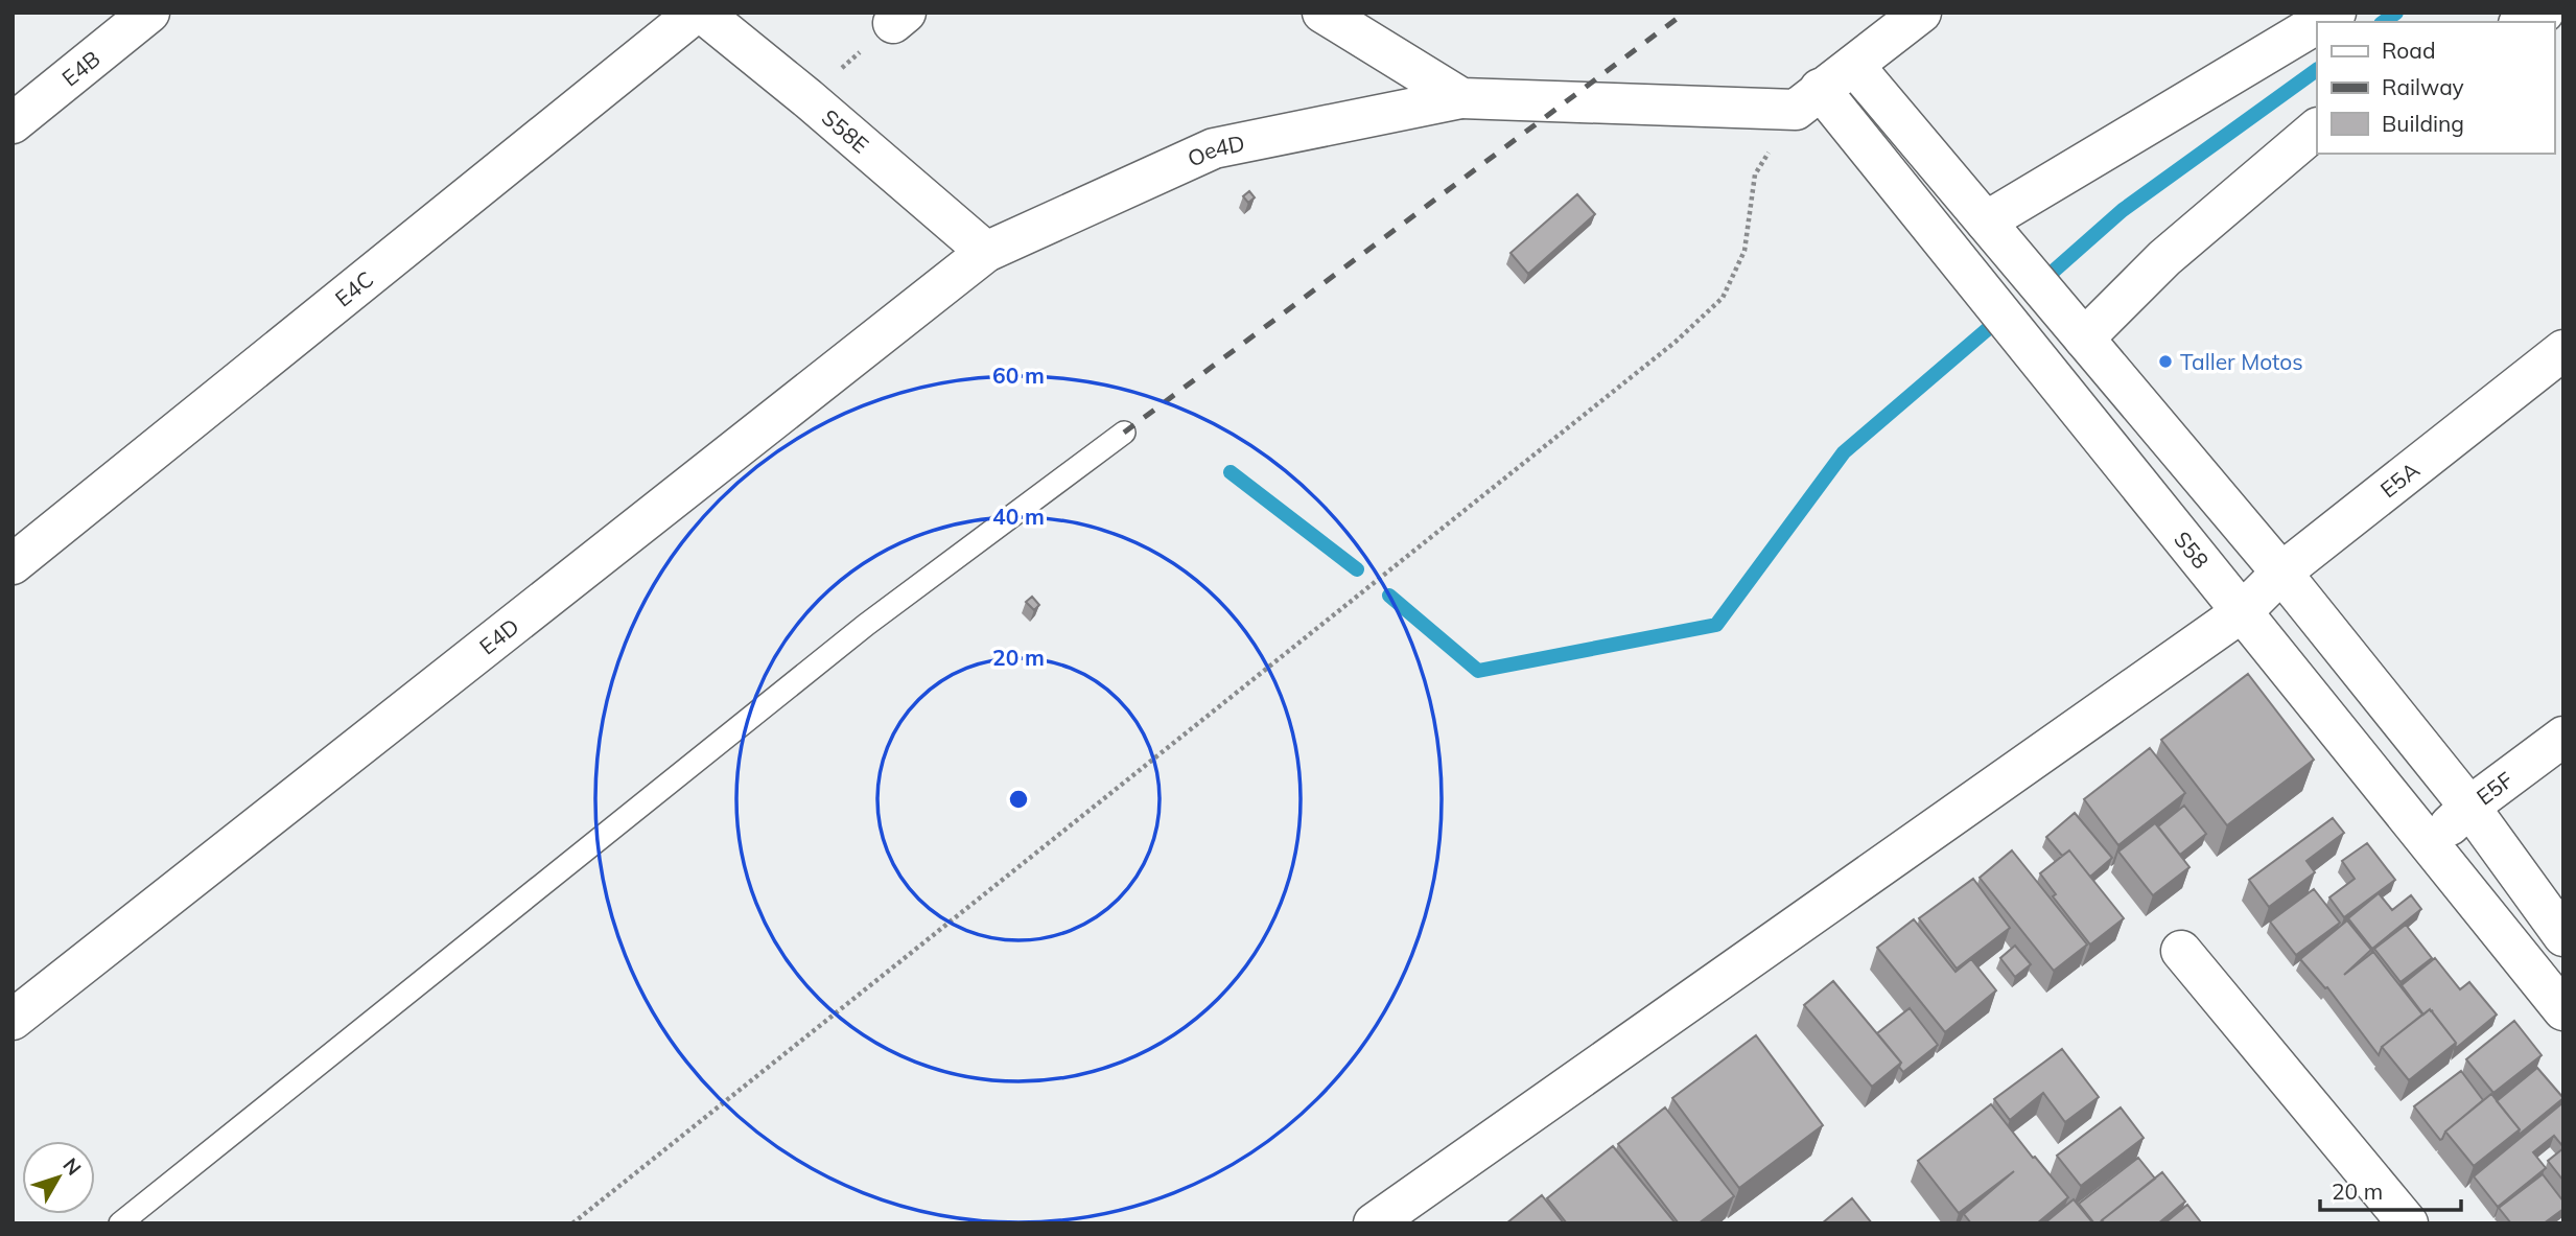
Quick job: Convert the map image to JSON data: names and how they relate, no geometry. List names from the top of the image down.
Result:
{
  "streets": {
    "street": [
      "E4B",
      "S58E",
      "Oe4D",
      "E4C",
      "E5A",
      "S58",
      "E4D",
      "E5F"
    ]
  },
  "crossings": [
    ["S58E", "Oe4D"],
    ["S58E", "E4D"],
    ["Oe4D", "S58"],
    ["Oe4D", "E4D"],
    ["E5A", "S58"],
    ["S58", "E5F"]
  ],
  "places": ["Taller Motos"],
  "legend": ["Road", "Railway", "Building"],
  "scale_bar": "20 m",
  "north": "top right",
  "rings": ["60 m", "40 m", "20 m"]
}
